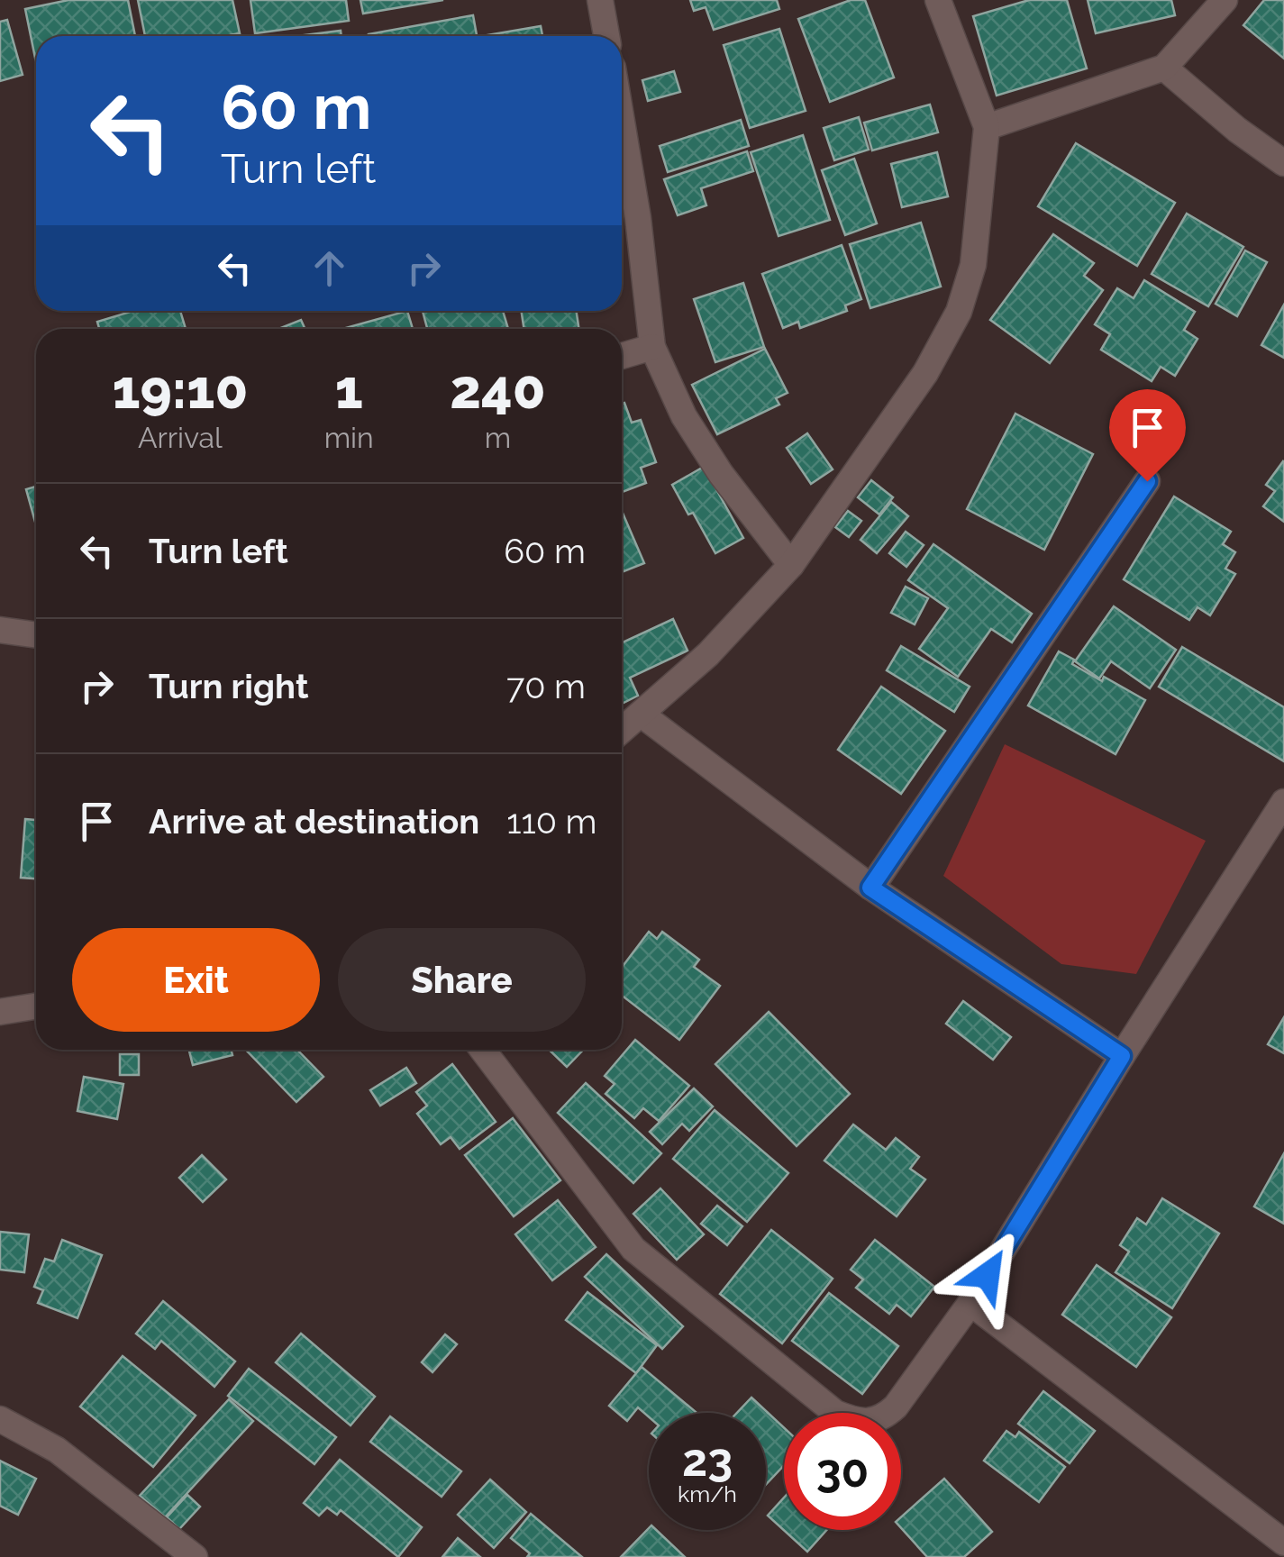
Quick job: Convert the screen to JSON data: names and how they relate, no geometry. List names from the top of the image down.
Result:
{
  "page": {
    "turn": ["60 m", "Turn left"],
    "eta": [
      "19:10",
      "Arrival",
      "1",
      "min",
      "240",
      "m"
    ],
    "list": [
      {
        "name": "Turn left",
        "value": "60 m"
      },
      {
        "name": "Turn right",
        "value": "70 m"
      },
      {
        "name": "Arrive at destination",
        "value": "110 m"
      }
    ],
    "buttons": ["Exit", "Share"],
    "speed": "23 km/h",
    "limit": "30"
  }
}
